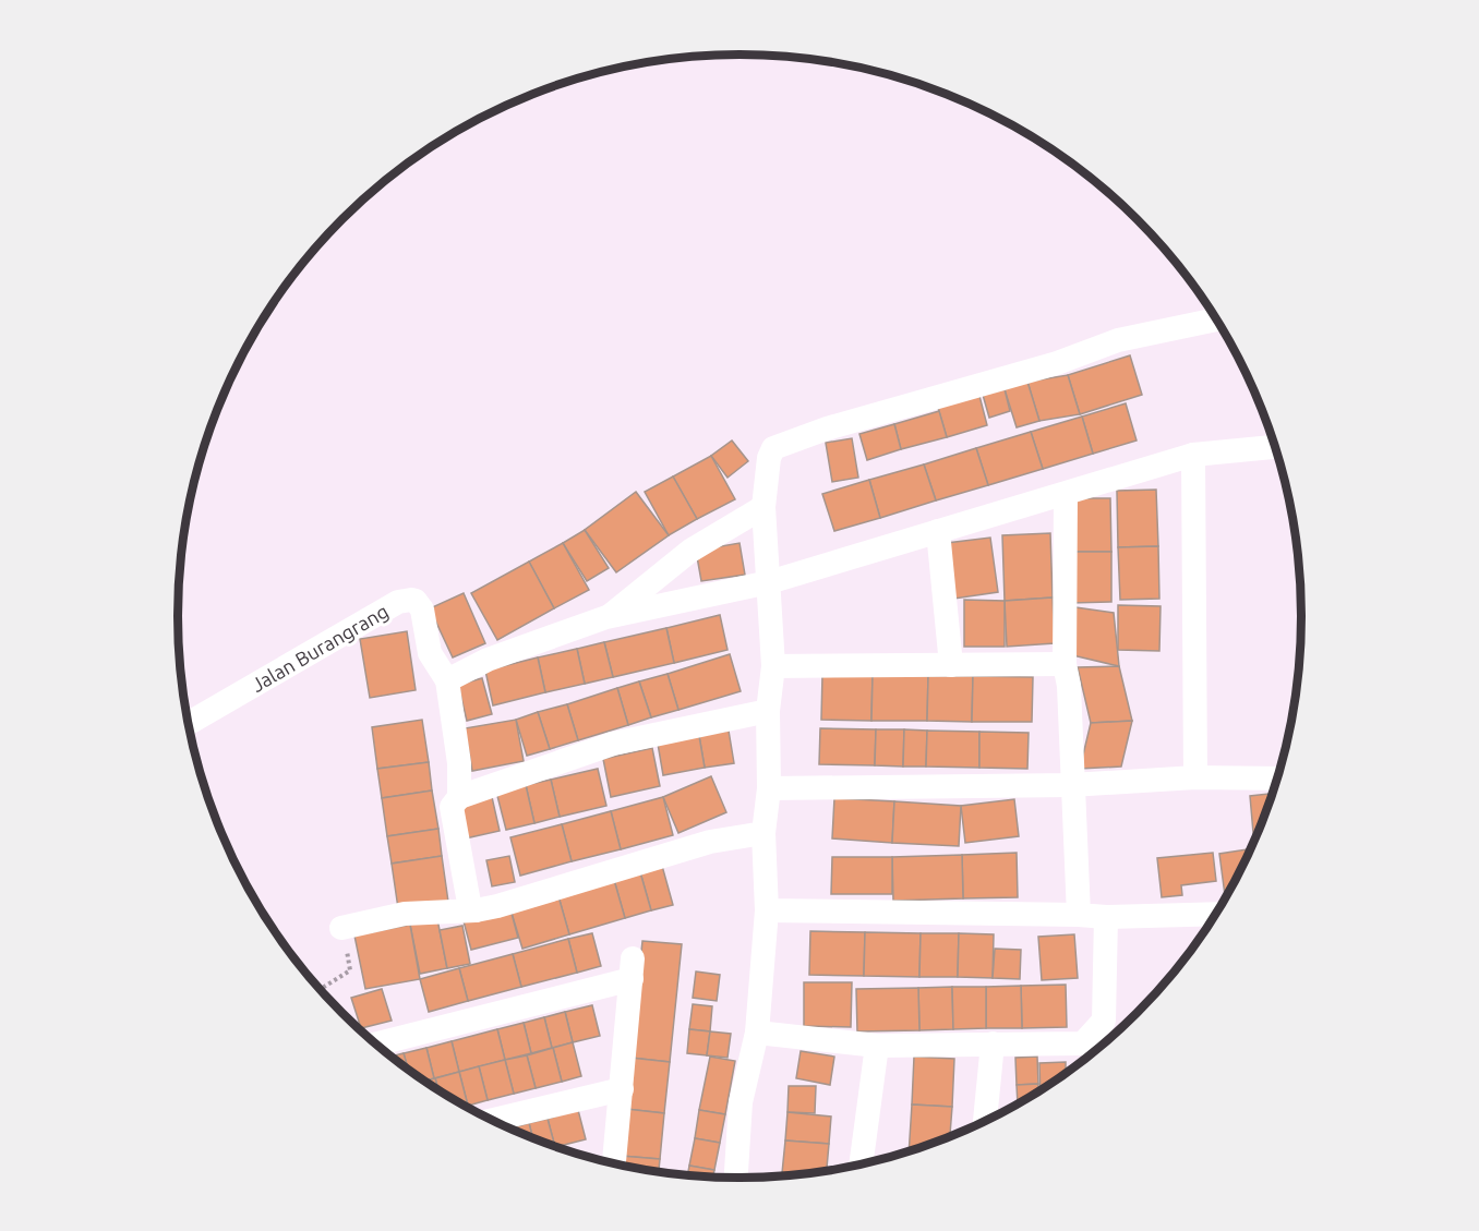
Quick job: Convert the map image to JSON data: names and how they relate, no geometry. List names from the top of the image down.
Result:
{
  "streets": {
    "street": ["Jalan Burangrang"]
  }
}
